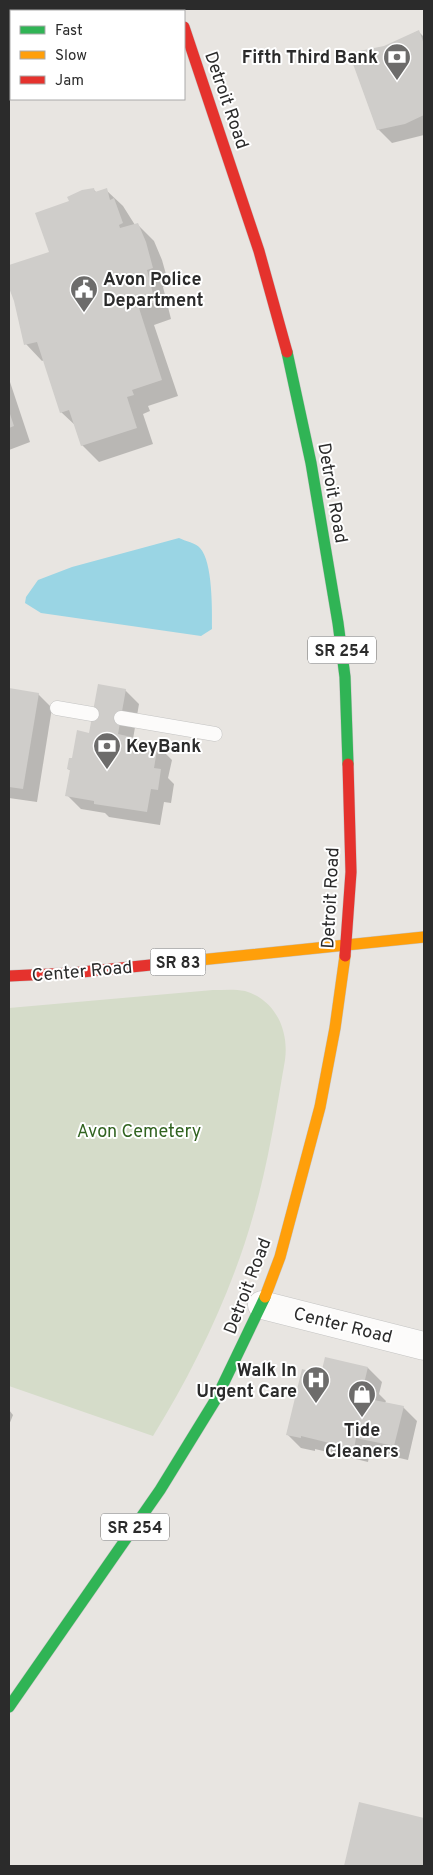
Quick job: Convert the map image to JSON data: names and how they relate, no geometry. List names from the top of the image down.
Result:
{
  "streets": {
    "main road": [
      "Detroit Road",
      "SR 254",
      "SR 83",
      "Center Road"
    ]
  },
  "crossings": [
    ["Detroit Road", "Center Road"]
  ],
  "parks": ["Avon Cemetery"],
  "places": {
    "bank": ["Fifth Third Bank", "KeyBank"],
    "public building": ["Avon Police Department"],
    "hospital": ["Walk In Urgent Care"],
    "shop": ["Tide Cleaners"]
  },
  "legend": ["Fast", "Slow", "Jam"]
}
